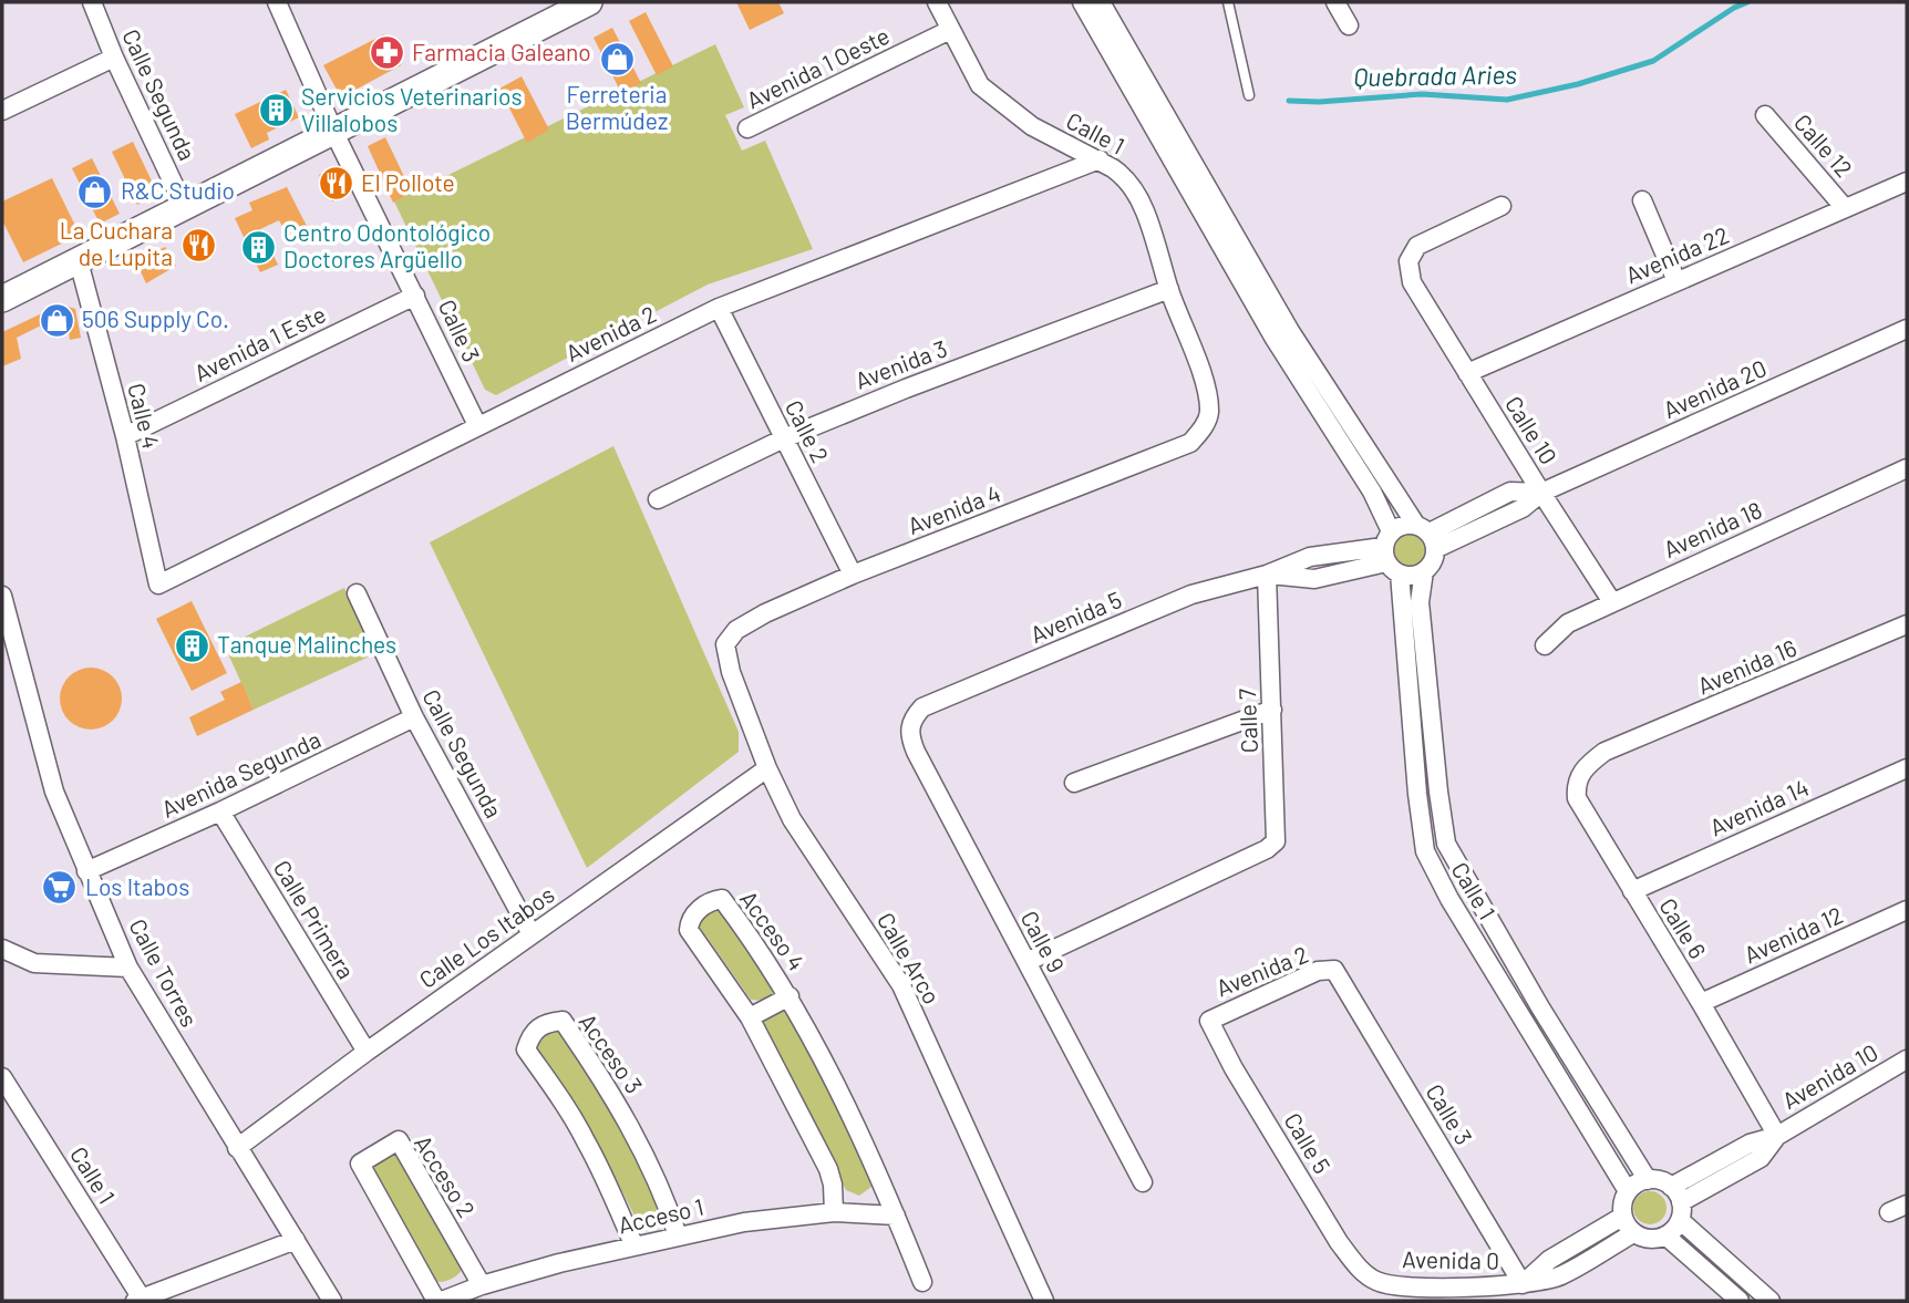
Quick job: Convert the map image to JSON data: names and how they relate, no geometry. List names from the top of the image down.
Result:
{
  "streets": {
    "street": [
      "Avenida 1 Oeste",
      "Calle Segunda",
      "Calle 1",
      "Calle 12",
      "Avenida 22",
      "Calle 3",
      "Avenida 2",
      "Avenida 1 Este",
      "Avenida 3",
      "Avenida 20",
      "Calle 4",
      "Calle 10",
      "Calle 2",
      "Avenida 4",
      "Avenida 18",
      "Avenida 5",
      "Avenida 16",
      "Calle 7",
      "Avenida Segunda",
      "Avenida 14",
      "Calle Primera",
      "Calle 6",
      "Acceso 4",
      "Avenida 12",
      "Calle Los Itabos",
      "Calle 9",
      "Calle Arco",
      "Calle Torres",
      "Acceso 3",
      "Avenida 10",
      "Calle 5",
      "Acceso 2",
      "Acceso 1",
      "Avenida 0"
    ]
  },
  "crossings": [
    ["Avenida 1 Oeste", "Calle 1"],
    ["Calle Segunda", "Avenida Segunda"],
    ["Calle Segunda", "Calle Los Itabos"],
    ["Calle 1", "Avenida 2"],
    ["Calle 1", "Avenida 3"],
    ["Calle 1", "Avenida 20"],
    ["Calle 1", "Avenida 4"],
    ["Calle 1", "Avenida 10"],
    ["Calle 1", "Avenida 0"],
    ["Calle 12", "Avenida 22"],
    ["Avenida 22", "Calle 10"],
    ["Calle 3", "Avenida 2"],
    ["Calle 3", "Avenida 1 Este"],
    ["Calle 3", "Avenida 0"],
    ["Avenida 2", "Calle 4"],
    ["Avenida 2", "Calle 2"],
    ["Avenida 2", "Calle 5"],
    ["Avenida 1 Este", "Calle 4"],
    ["Avenida 3", "Calle 2"],
    ["Avenida 20", "Calle 10"],
    ["Calle 10", "Avenida 18"],
    ["Calle 2", "Avenida 4"],
    ["Avenida 4", "Calle Arco"],
    ["Avenida 5", "Calle 7"],
    ["Avenida 5", "Calle 9"],
    ["Avenida 16", "Calle 6"],
    ["Calle 7", "Calle 9"],
    ["Avenida Segunda", "Calle Primera"],
    ["Avenida Segunda", "Calle Torres"],
    ["Avenida 14", "Calle 6"],
    ["Calle Primera", "Calle Los Itabos"],
    ["Calle 6", "Avenida 12"],
    ["Calle 6", "Avenida 10"],
    ["Acceso 4", "Acceso 1"],
    ["Calle Los Itabos", "Calle Arco"],
    ["Calle Los Itabos", "Calle Torres"],
    ["Acceso 3", "Acceso 1"],
    ["Avenida 10", "Avenida 0"],
    ["Calle 5", "Avenida 0"],
    ["Acceso 2", "Acceso 1"]
  ],
  "water": ["Quebrada Aries"],
  "places": {
    "pharmacy": ["Farmacia Galeano"],
    "shop": ["Ferreteria Bermúdez", "R&C Studio", "506 Supply Co."],
    "building": ["Servicios Veterinarios Villalobos", "Centro Odontológico Doctores Argüello", "Tanque Malinches"],
    "restaurant": ["El Pollote", "La Cuchara de Lupita"],
    "supermarket": ["Los Itabos"]
  }
}
